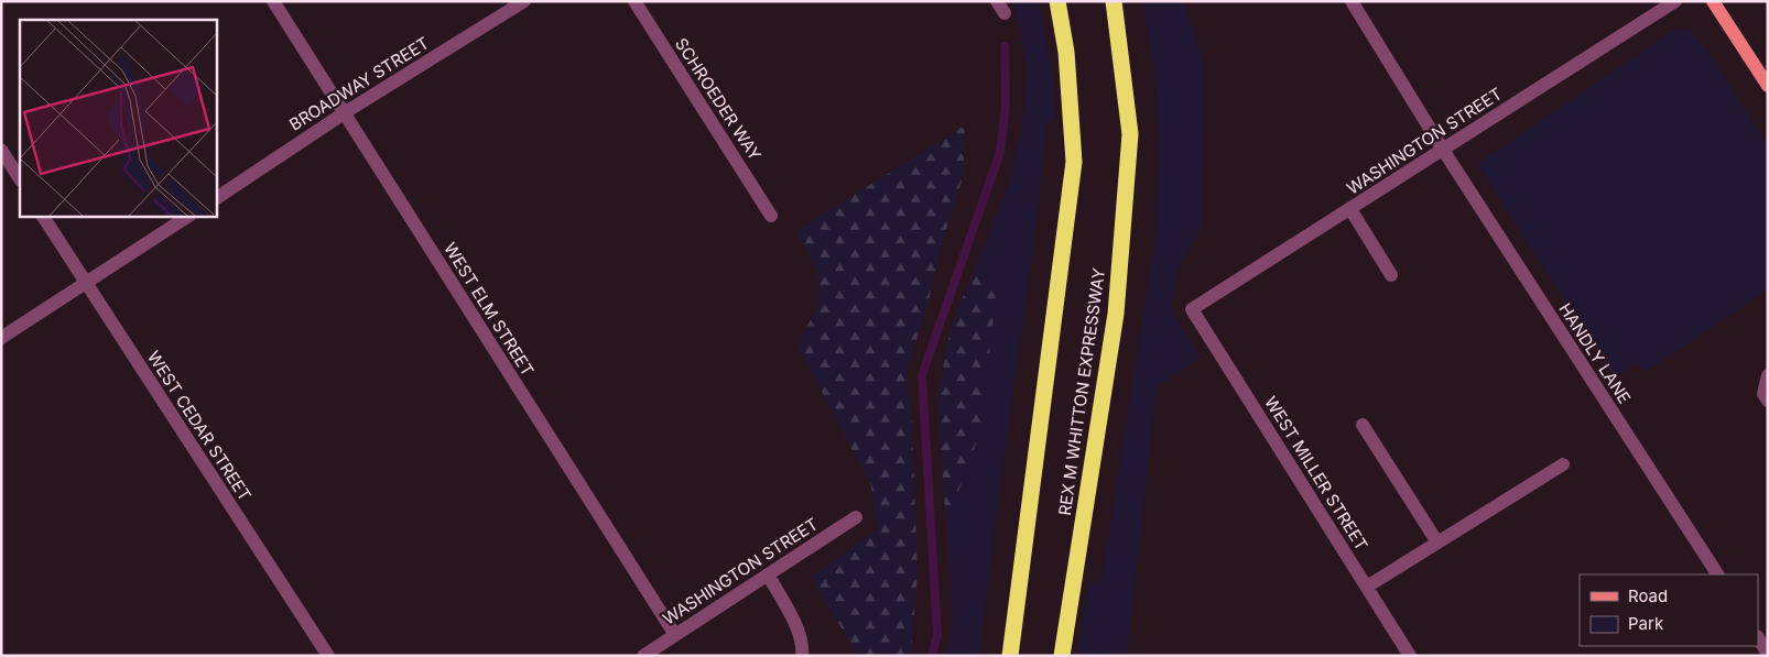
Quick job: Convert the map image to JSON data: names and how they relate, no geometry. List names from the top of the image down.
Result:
{
  "streets": {
    "highway": ["REX M WHITTON EXPRESSWAY"],
    "street": [
      "BROADWAY STREET",
      "SCHROEDER WAY",
      "WASHINGTON STREET",
      "WEST ELM STREET",
      "HANDLY LANE",
      "WEST CEDAR STREET",
      "WEST MILLER STREET"
    ]
  },
  "crossings": [
    ["BROADWAY STREET", "WEST ELM STREET"],
    ["WASHINGTON STREET", "WEST ELM STREET"],
    ["WASHINGTON STREET", "HANDLY LANE"],
    ["WASHINGTON STREET", "WEST MILLER STREET"]
  ],
  "legend": ["Road", "Park"]
}
